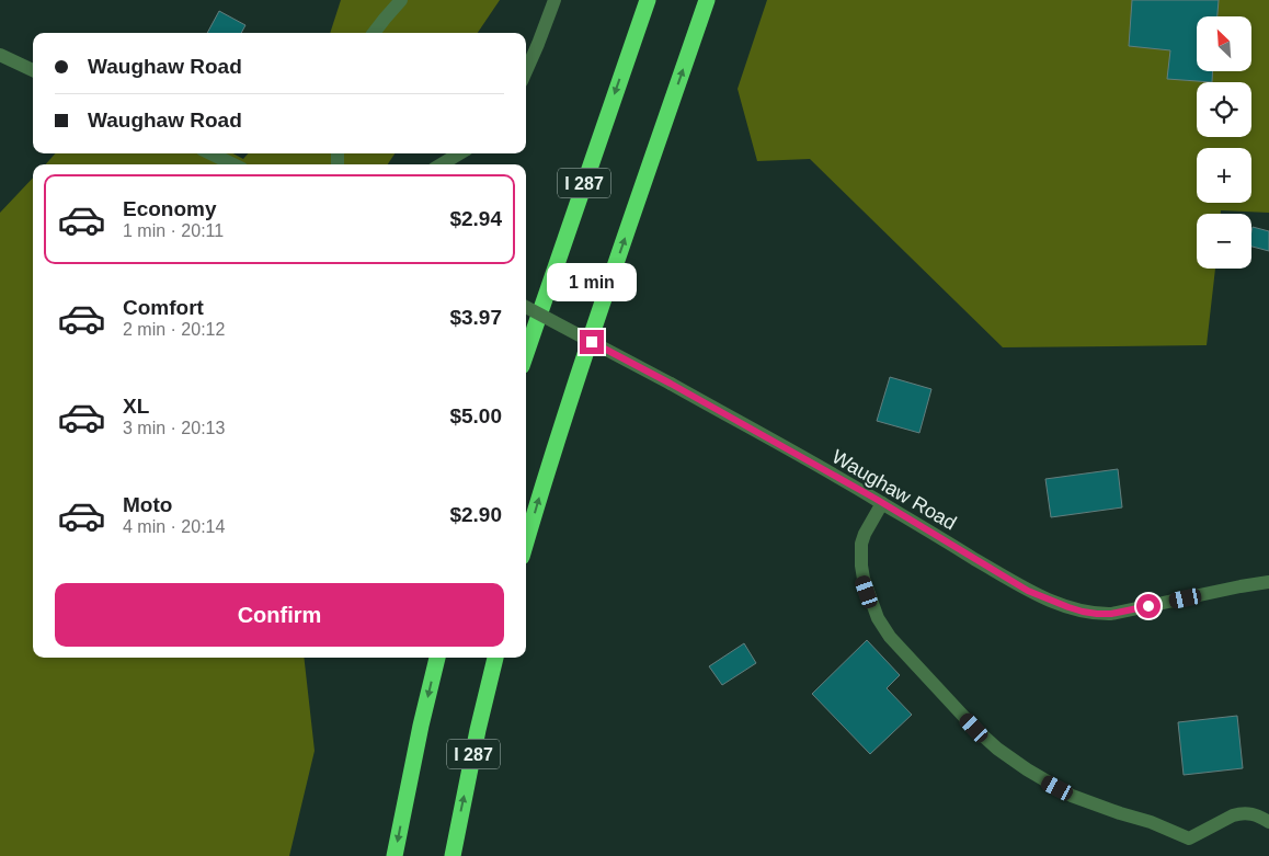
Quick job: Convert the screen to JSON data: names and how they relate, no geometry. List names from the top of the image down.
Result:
{
  "streets": {
    "highway": ["I 287"],
    "street": ["Waughaw Road"]
  },
  "north": "top left",
  "page": {
    "map_buttons": ["+", "−"],
    "banner": ["Waughaw Road", "Waughaw Road"],
    "list": [
      {
        "name": "Economy",
        "note": "1 min · 20:11",
        "value": "$2.94"
      },
      {
        "name": "Comfort",
        "note": "2 min · 20:12",
        "value": "$3.97"
      },
      {
        "name": "XL",
        "note": "3 min · 20:13",
        "value": "$5.00"
      },
      {
        "name": "Moto",
        "note": "4 min · 20:14",
        "value": "$2.90"
      }
    ],
    "bubble": "1 min",
    "buttons": "Confirm"
  }
}
